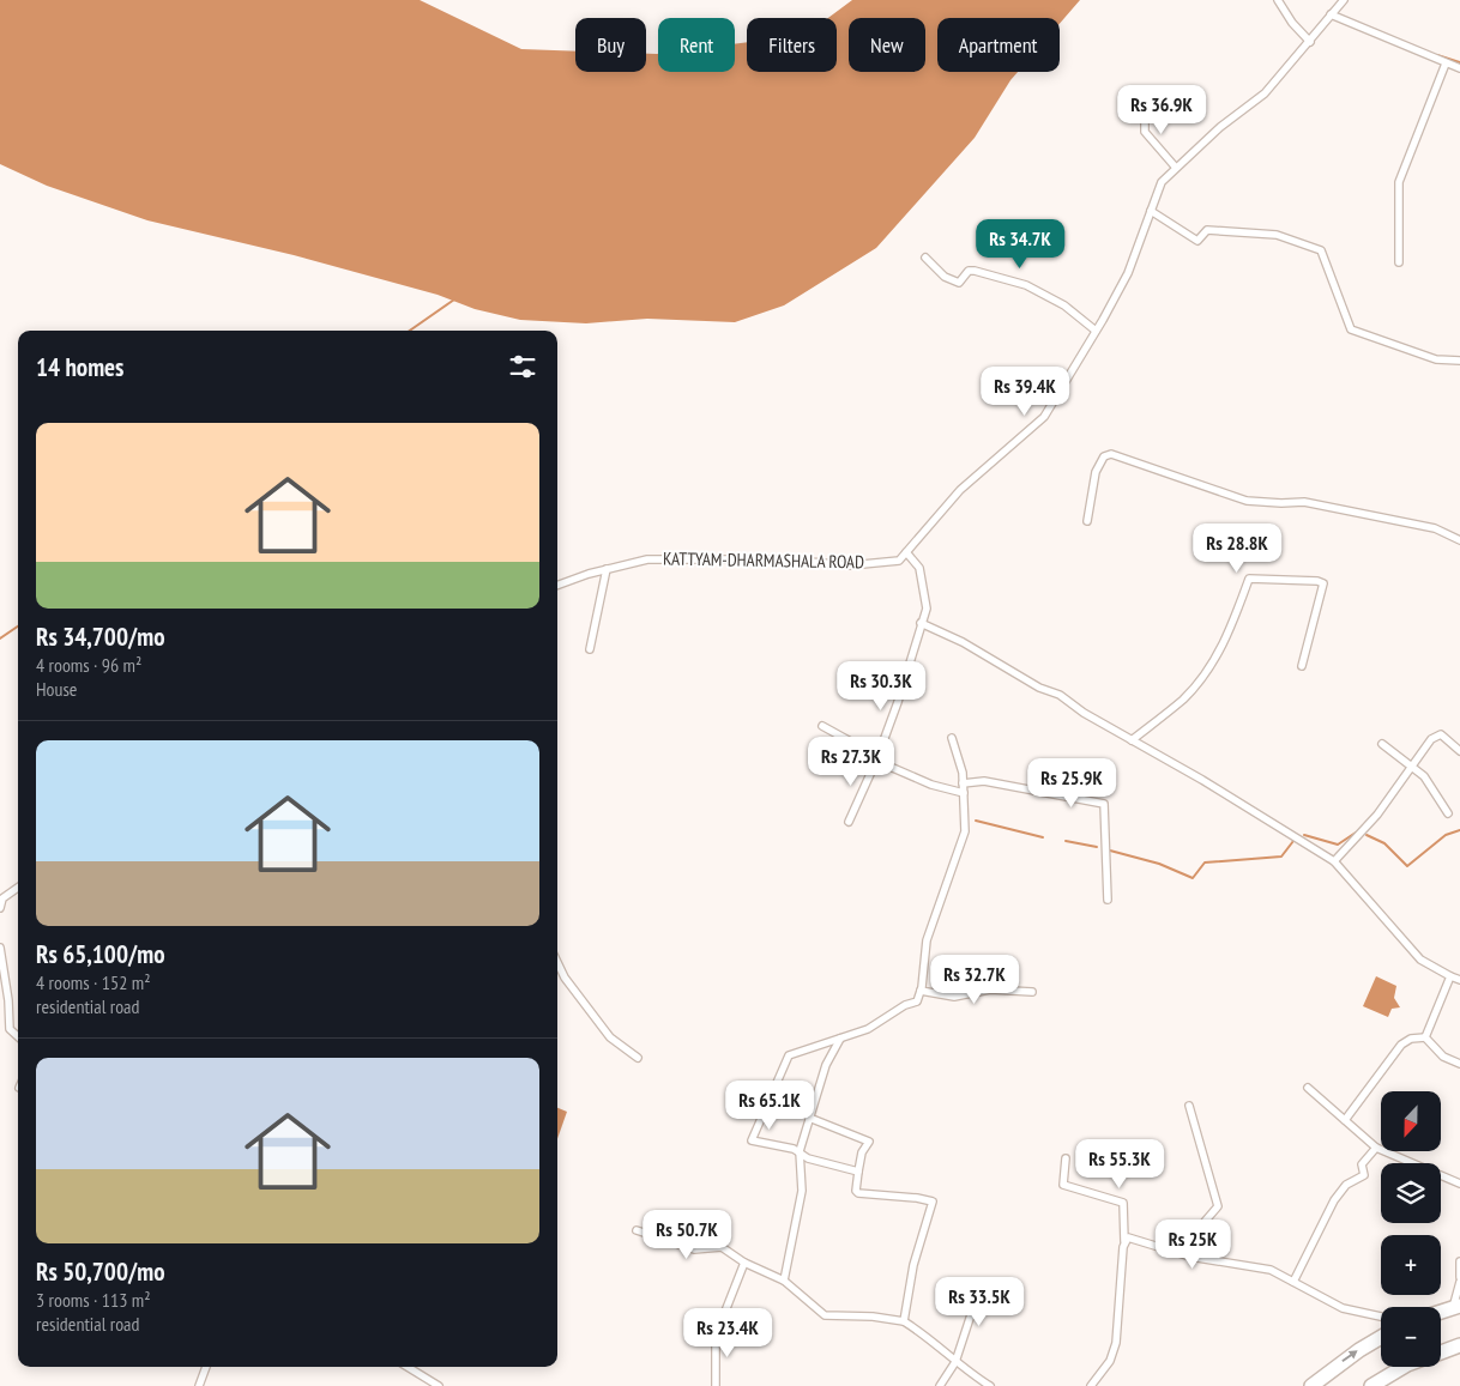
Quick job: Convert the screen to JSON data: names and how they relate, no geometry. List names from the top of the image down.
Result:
{
  "streets": {
    "street": ["KATTYAM-DHARMASHALA ROAD"]
  },
  "north": "bottom",
  "page": {
    "chip": [
      "Buy",
      "Rent",
      "Filters",
      "New",
      "Apartment"
    ],
    "price": [
      "Rs 36.9K",
      "Rs 34.7K",
      "Rs 39.4K",
      "Rs 28.8K",
      "Rs 30.3K",
      "Rs 27.3K",
      "Rs 25.9K",
      "Rs 32.7K",
      "Rs 65.1K",
      "Rs 55.3K",
      "Rs 50.7K",
      "Rs 25K",
      "Rs 33.5K",
      "Rs 23.4K"
    ],
    "heading": "14 homes",
    "list": [
      {
        "name": "Rs 34,700/mo",
        "note": "4 rooms · 96 m² · House"
      },
      {
        "name": "Rs 65,100/mo",
        "note": "4 rooms · 152 m² · residential road"
      },
      {
        "name": "Rs 50,700/mo",
        "note": "3 rooms · 113 m² · residential road"
      }
    ],
    "map_buttons": ["+", "−"]
  }
}
